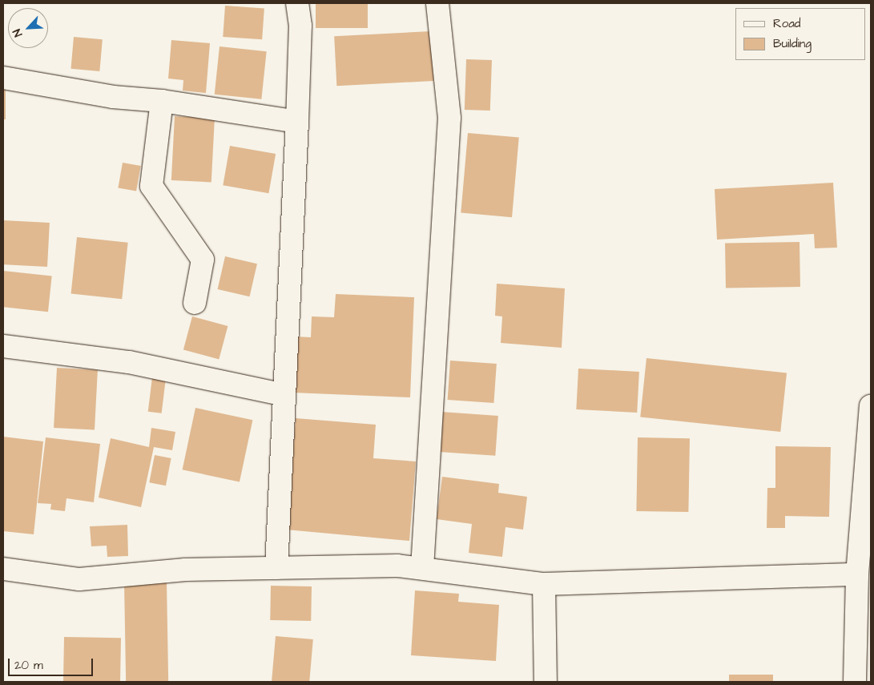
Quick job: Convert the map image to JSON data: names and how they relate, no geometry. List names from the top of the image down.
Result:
{
  "legend": ["Road", "Building"],
  "scale_bar": "20 m",
  "north": "bottom left"
}
